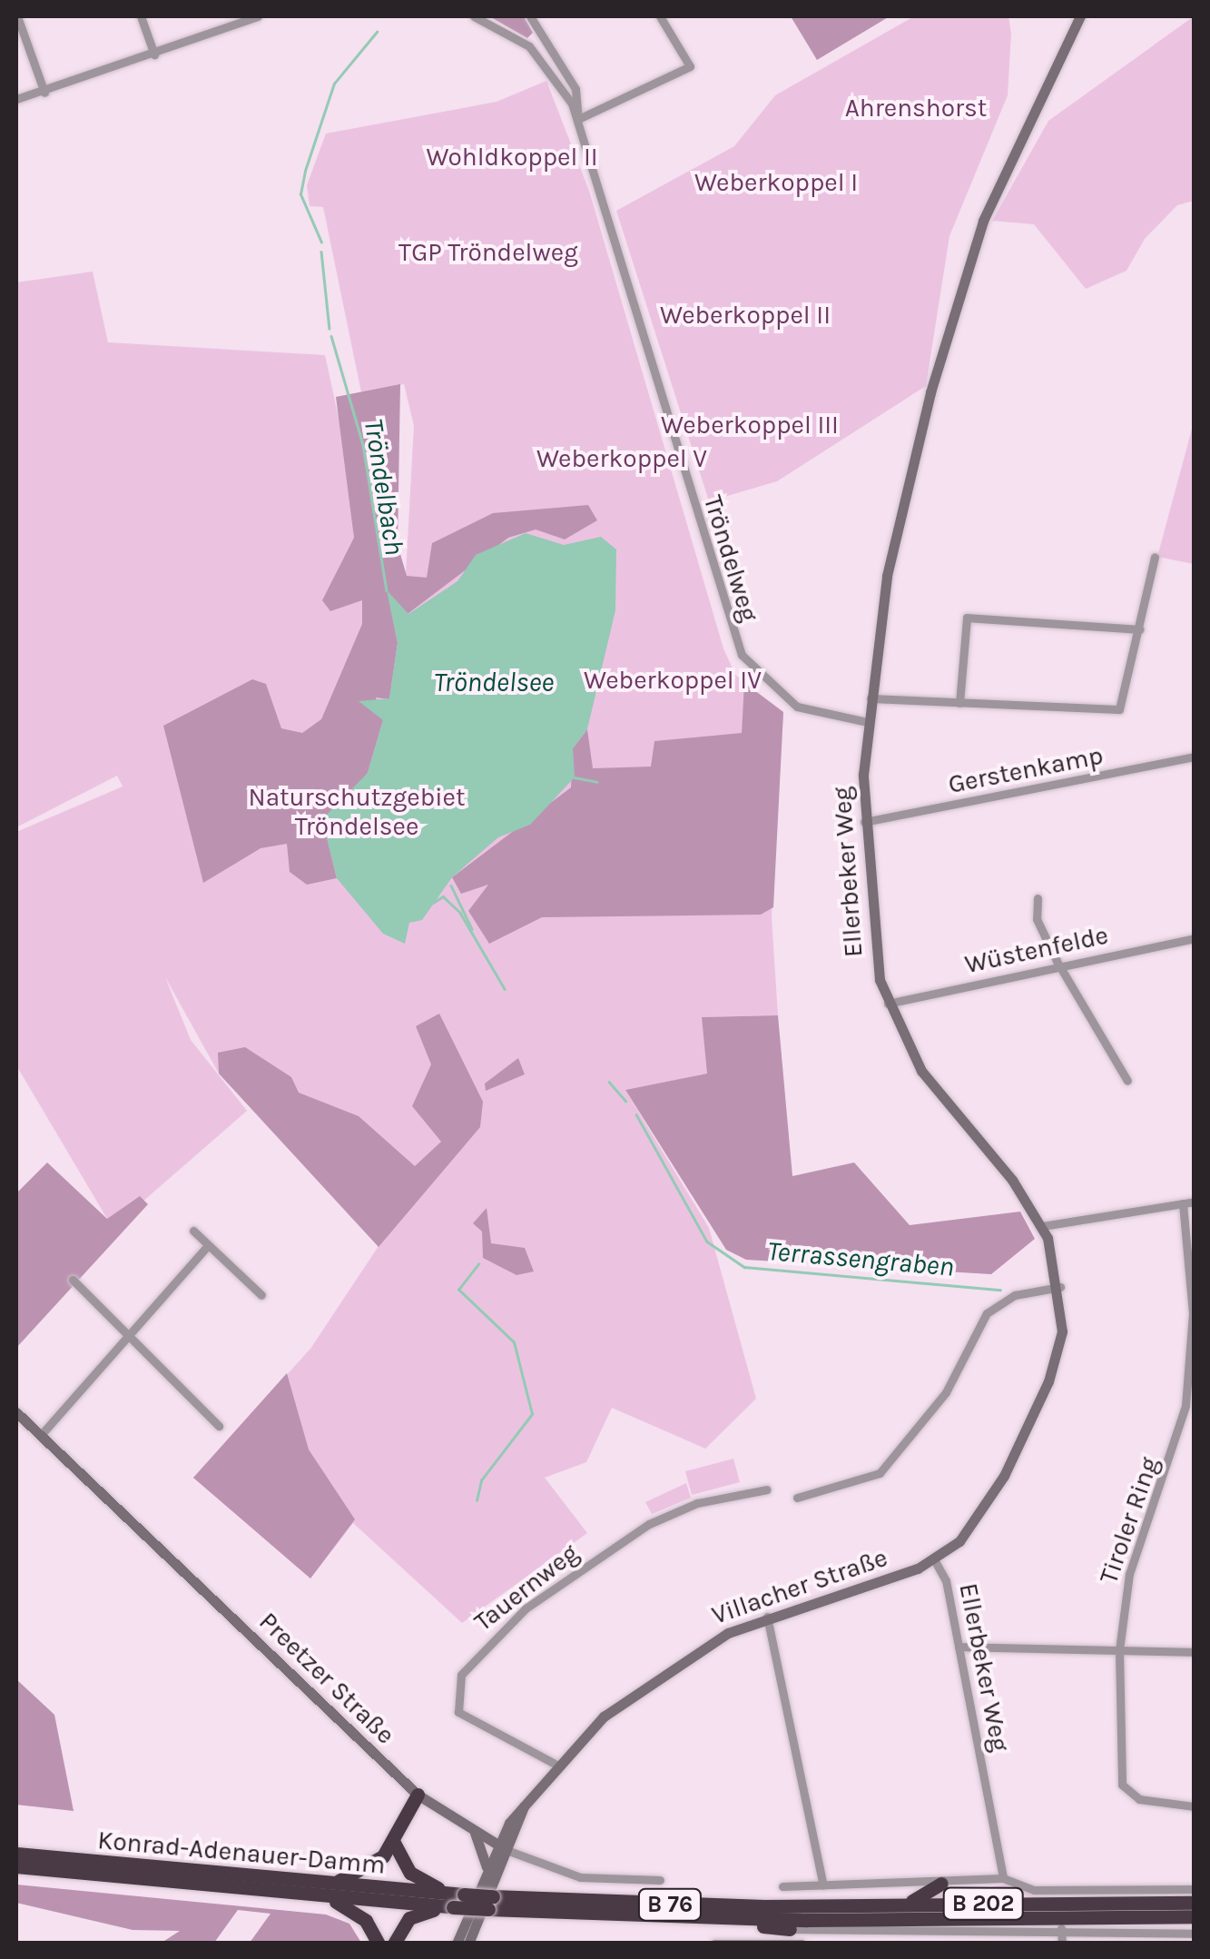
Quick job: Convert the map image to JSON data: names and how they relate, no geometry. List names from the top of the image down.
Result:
{
  "streets": {
    "highway": ["Konrad-Adenauer-Damm", "B 202", "B 76"],
    "street": [
      "Tröndelweg",
      "Gerstenkamp",
      "Ellerbeker Weg",
      "Wüstenfelde",
      "Tiroler Ring",
      "Villacher Straße",
      "Tauernweg",
      "Preetzer Straße"
    ]
  },
  "crossings": [
    ["Tröndelweg", "Ellerbeker Weg"],
    ["Gerstenkamp", "Ellerbeker Weg"],
    ["Ellerbeker Weg", "Wüstenfelde"],
    ["Ellerbeker Weg", "Villacher Straße"],
    ["Villacher Straße", "Tauernweg"],
    ["Villacher Straße", "Preetzer Straße"],
    ["Konrad-Adenauer-Damm", "B 76"],
    ["B 202", "B 76"]
  ],
  "water": ["Tröndelbach", "Tröndelsee", "Terrassengraben"],
  "parks": [
    "Ahrenshorst",
    "Wohldkoppel II",
    "Weberkoppel I",
    "TGP Tröndelweg",
    "Weberkoppel II",
    "Weberkoppel III",
    "Weberkoppel V",
    "Weberkoppel IV",
    "Naturschutzgebiet Tröndelsee"
  ]
}
